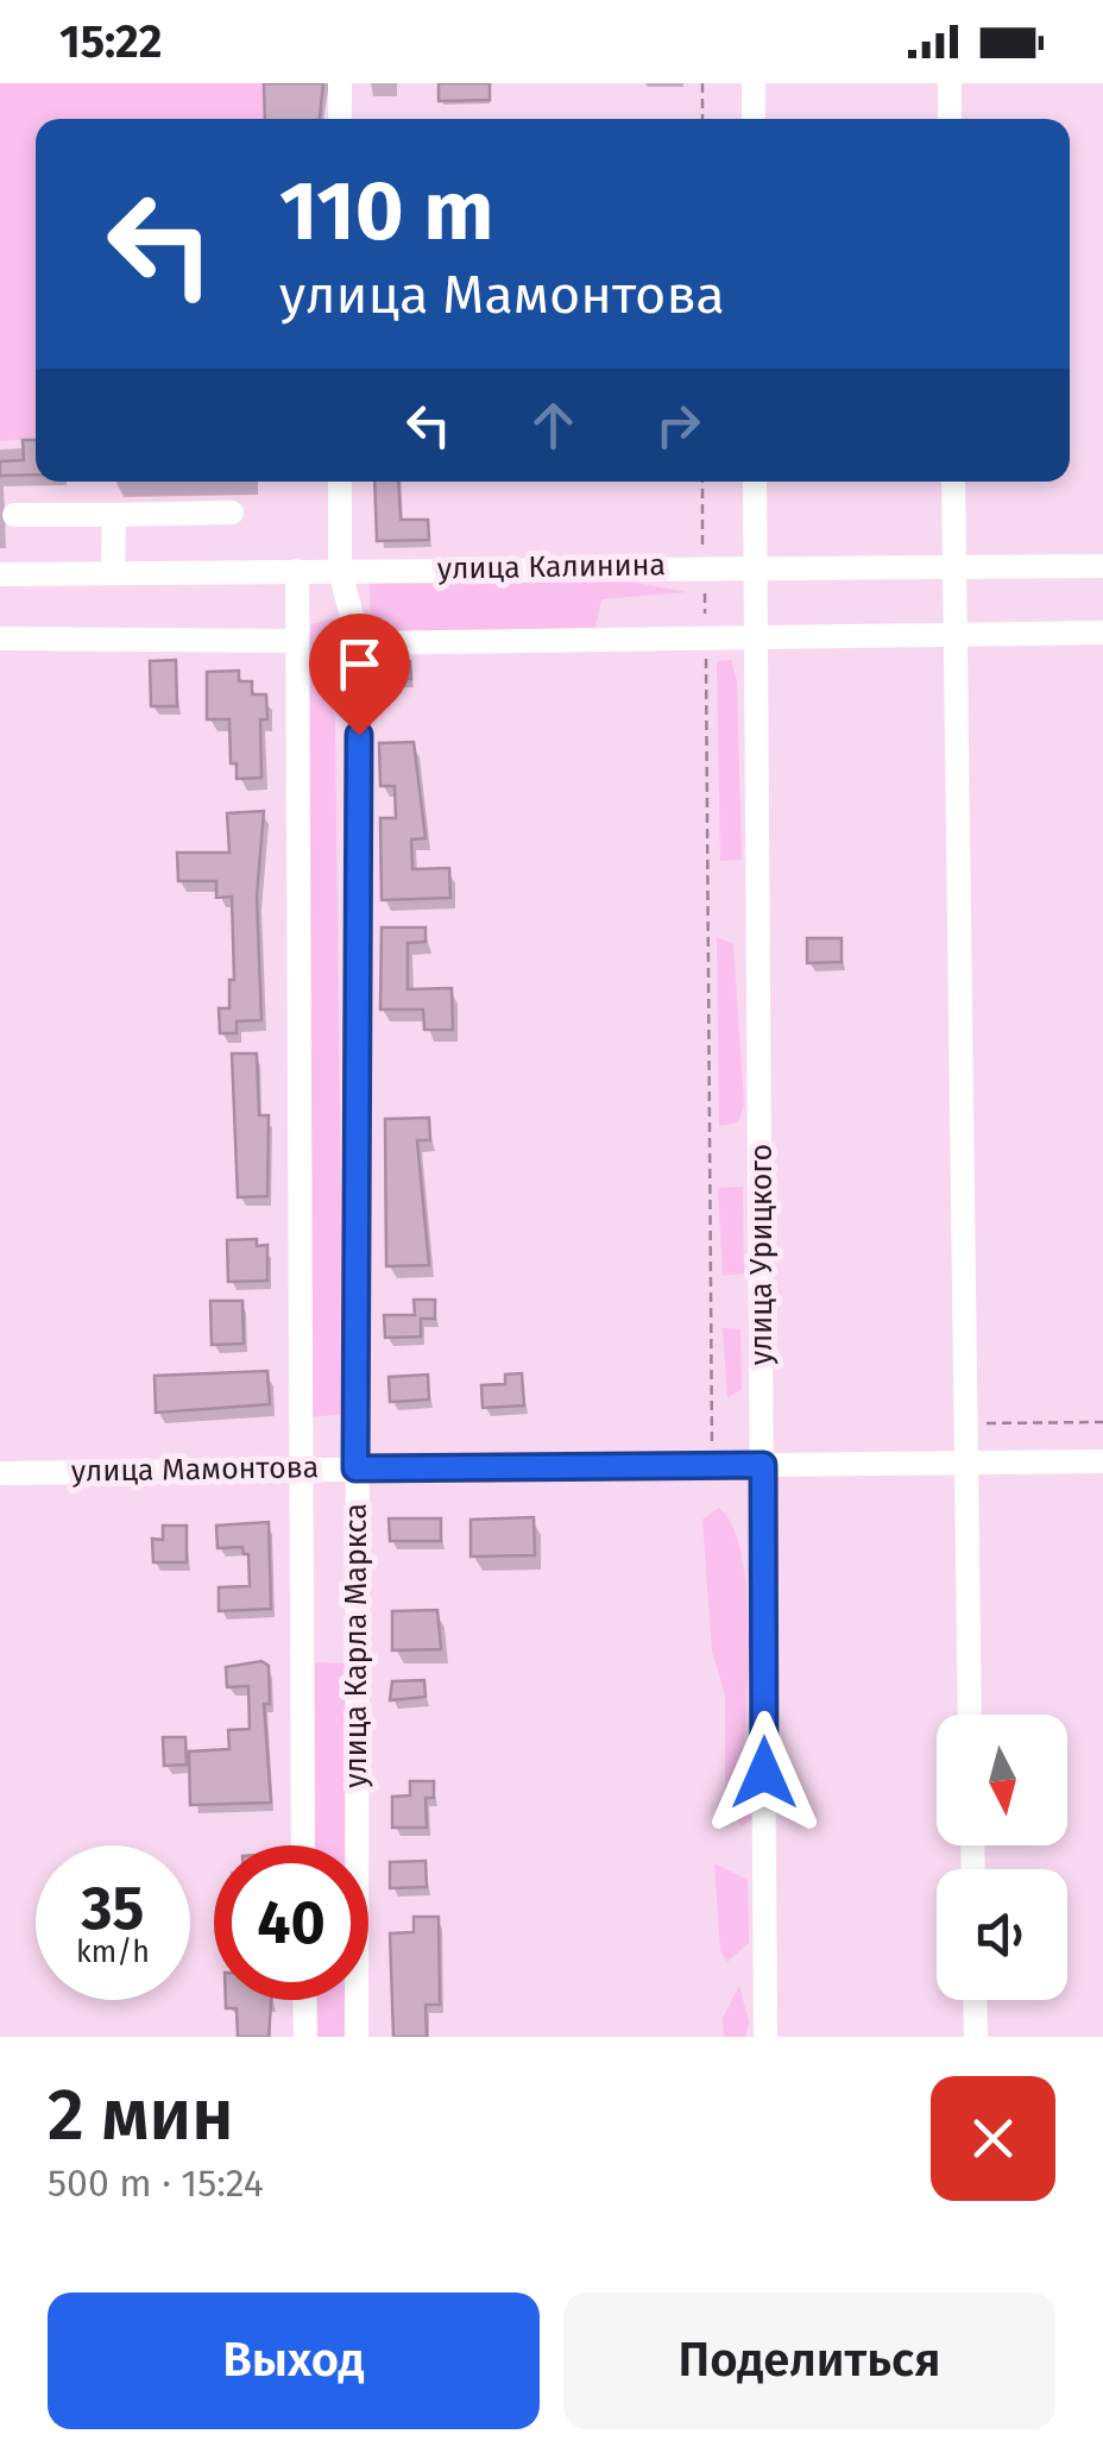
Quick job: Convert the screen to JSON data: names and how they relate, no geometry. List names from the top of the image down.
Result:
{
  "streets": {
    "street": [
      "улица Калинина",
      "улица Урицкого",
      "улица Мамонтова",
      "улица Карла Маркса"
    ]
  },
  "crossings": [
    ["улица Калинина", "улица Урицкого"],
    ["улица Калинина", "улица Карла Маркса"],
    ["улица Урицкого", "улица Мамонтова"],
    ["улица Мамонтова", "улица Карла Маркса"]
  ],
  "north": "bottom",
  "page": {
    "status": "15:22",
    "turn": ["110 m", "улица Мамонтова"],
    "speed": "35 km/h",
    "limit": "40",
    "heading": ["2 мин", "500 m · 15:24"],
    "buttons": ["Выход", "Поделиться"]
  }
}
